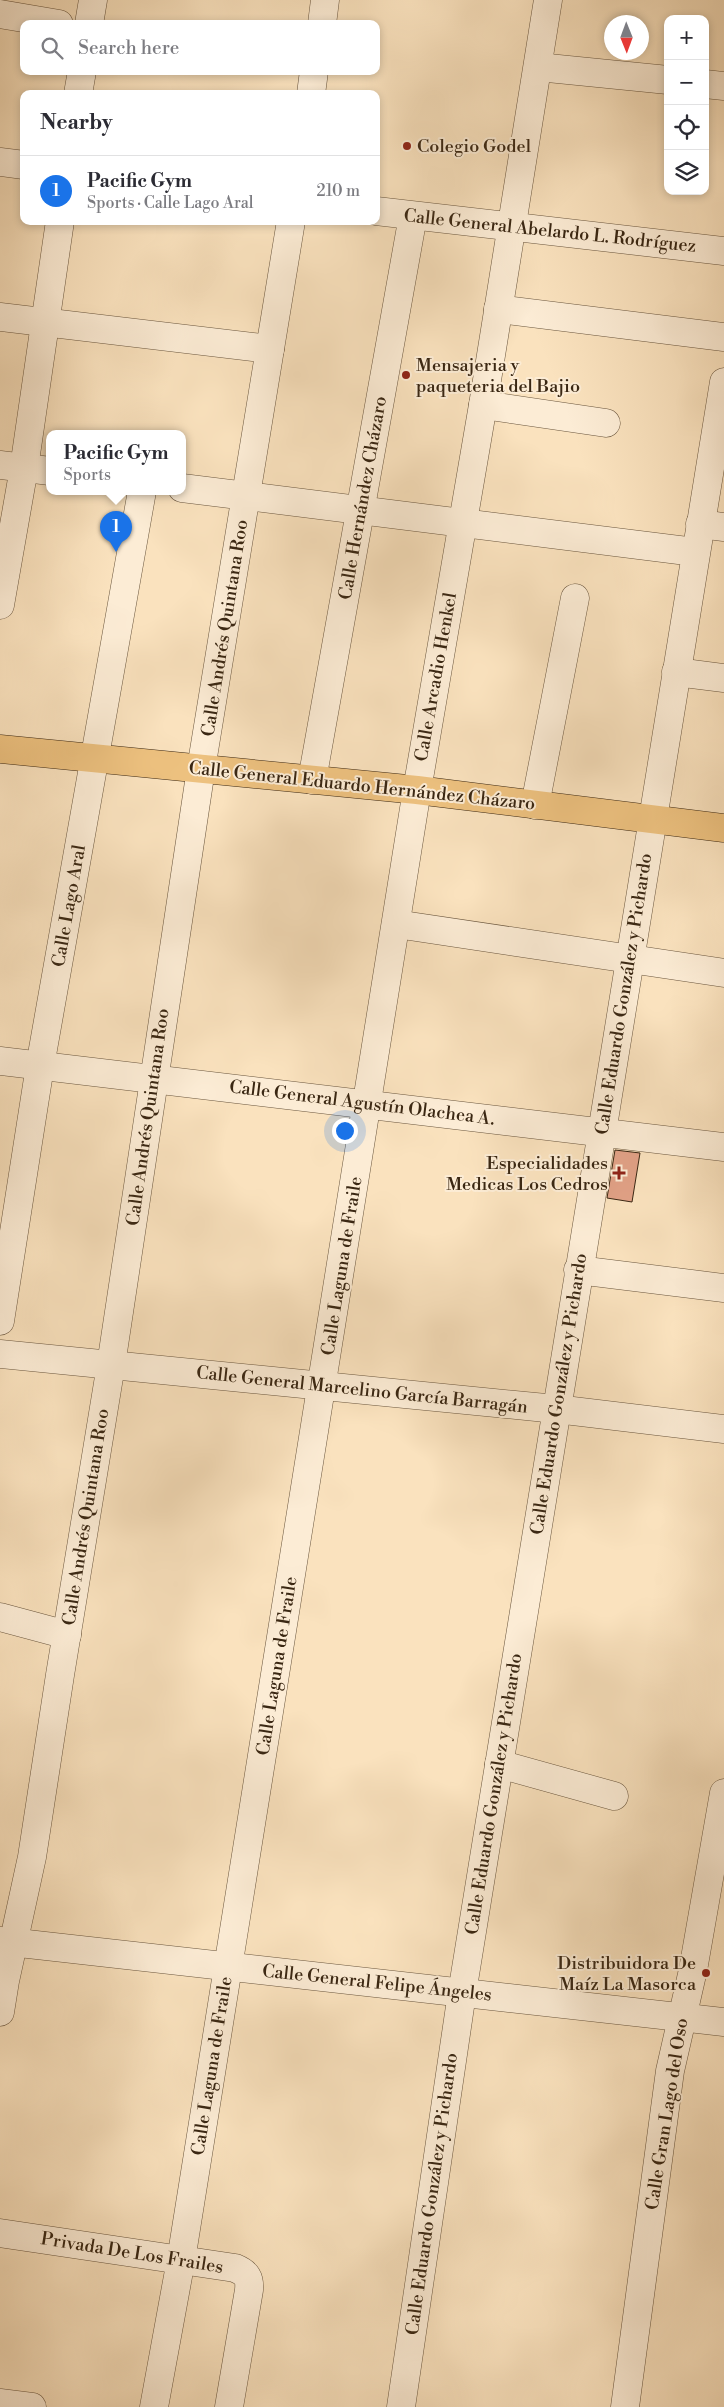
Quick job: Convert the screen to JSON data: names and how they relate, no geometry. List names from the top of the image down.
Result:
{
  "streets": {
    "main road": ["Calle General Eduardo Hernández Cházaro"],
    "street": [
      "Calle General Abelardo L. Rodríguez",
      "Calle Hernández Cházaro",
      "Calle Andrés Quintana Roo",
      "Calle Arcadio Henkel",
      "Calle Lago Aral",
      "Calle Eduardo González y Pichardo",
      "Calle General Agustín Olachea A.",
      "Calle Laguna de Fraile",
      "Calle General Marcelino García Barragán",
      "Calle General Felipe Ángeles",
      "Calle Gran Lago del Oso",
      "Privada De Los Frailes"
    ]
  },
  "crossings": [
    ["Calle General Abelardo L. Rodríguez", "Calle Hernández Cházaro"],
    ["Calle General Abelardo L. Rodríguez", "Calle Arcadio Henkel"],
    ["Calle Hernández Cházaro", "Calle General Eduardo Hernández Cházaro"],
    ["Calle Andrés Quintana Roo", "Calle General Eduardo Hernández Cházaro"],
    ["Calle Andrés Quintana Roo", "Calle General Agustín Olachea A."],
    ["Calle Andrés Quintana Roo", "Calle General Marcelino García Barragán"],
    ["Calle Andrés Quintana Roo", "Calle General Felipe Ángeles"],
    ["Calle Arcadio Henkel", "Calle General Eduardo Hernández Cházaro"],
    ["Calle Arcadio Henkel", "Calle Laguna de Fraile"],
    ["Calle General Eduardo Hernández Cházaro", "Calle Lago Aral"],
    ["Calle General Eduardo Hernández Cházaro", "Calle Eduardo González y Pichardo"],
    ["Calle Lago Aral", "Calle General Agustín Olachea A."],
    ["Calle Eduardo González y Pichardo", "Calle General Agustín Olachea A."],
    ["Calle Eduardo González y Pichardo", "Calle General Marcelino García Barragán"],
    ["Calle Eduardo González y Pichardo", "Calle General Felipe Ángeles"],
    ["Calle General Agustín Olachea A.", "Calle Laguna de Fraile"],
    ["Calle Laguna de Fraile", "Calle General Marcelino García Barragán"],
    ["Calle Laguna de Fraile", "Calle General Felipe Ángeles"],
    ["Calle Laguna de Fraile", "Privada De Los Frailes"],
    ["Calle General Felipe Ángeles", "Calle Gran Lago del Oso"]
  ],
  "places": {
    "other": ["Colegio Godel", "Mensajeria y paqueteria del Bajio", "Distribuidora De Maíz La Masorca"],
    "health": ["Especialidades Medicas Los Cedros"]
  },
  "north": "bottom",
  "page": {
    "map_buttons": ["+", "−"],
    "search": "Search here",
    "heading": "Nearby",
    "list": [
      {
        "mark": "1",
        "name": "Pacific Gym",
        "note": "Sports · Calle Lago Aral",
        "value": "210 m"
      }
    ],
    "popup": ["Pacific Gym", "Sports"],
    "pins": "1"
  }
}
